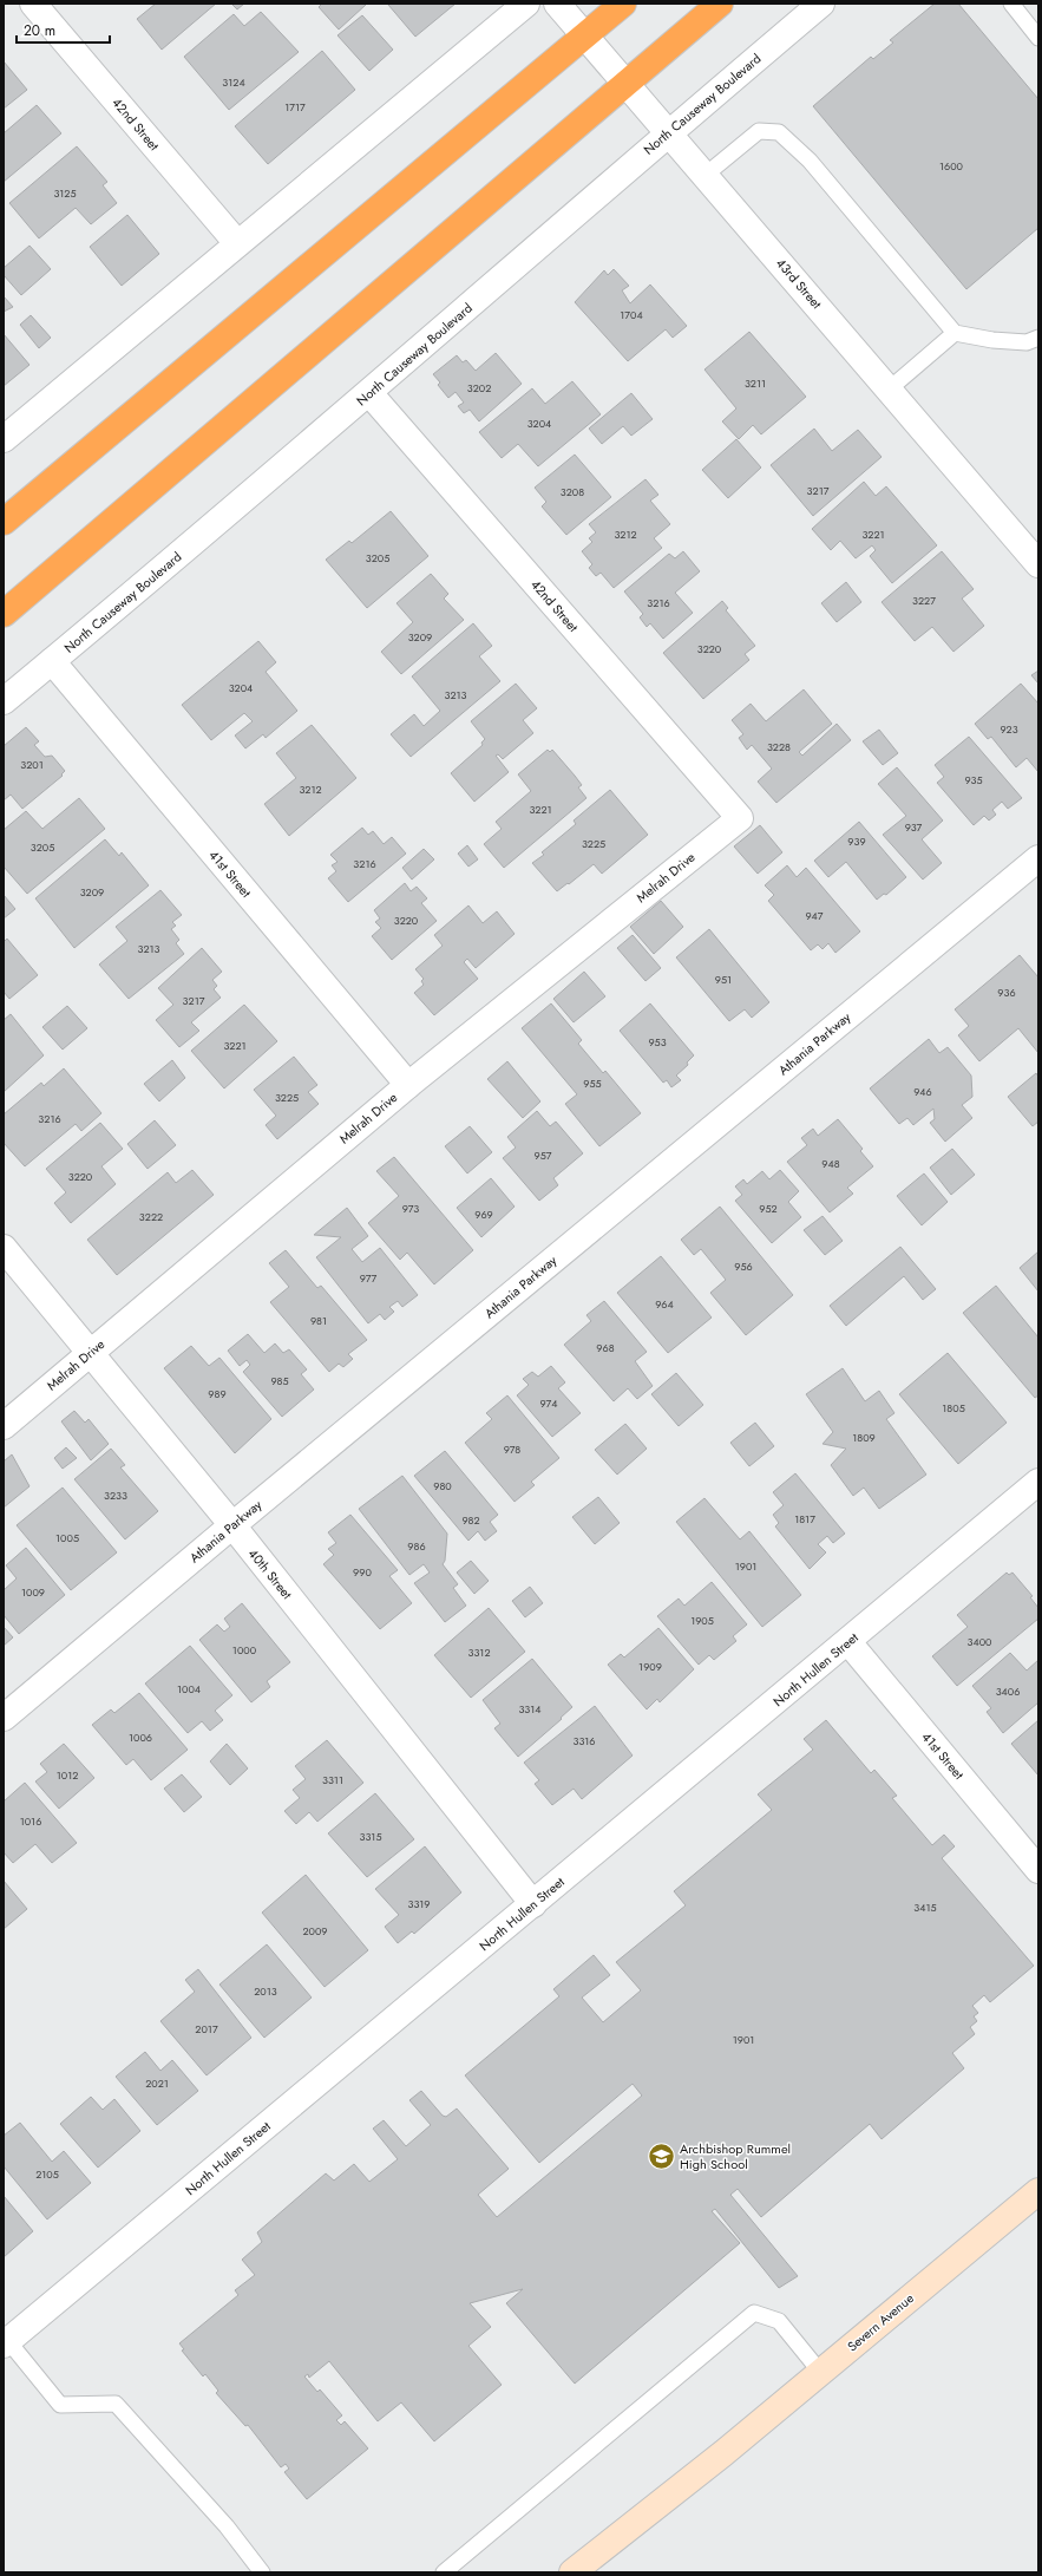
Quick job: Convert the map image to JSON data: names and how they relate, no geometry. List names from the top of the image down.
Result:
{
  "streets": {
    "street": [
      "North Causeway Boulevard",
      "42nd Street",
      "43rd Street",
      "41st Street",
      "Melrah Drive",
      "Athania Parkway",
      "40th Street",
      "North Hullen Street",
      "Severn Avenue"
    ]
  },
  "crossings": [
    ["North Causeway Boulevard", "42nd Street"],
    ["North Causeway Boulevard", "43rd Street"],
    ["North Causeway Boulevard", "41st Street"],
    ["42nd Street", "Melrah Drive"],
    ["41st Street", "Melrah Drive"],
    ["41st Street", "North Hullen Street"],
    ["Melrah Drive", "40th Street"],
    ["Athania Parkway", "40th Street"],
    ["40th Street", "North Hullen Street"]
  ],
  "places": {
    "school or university": ["Archbishop Rummel High School"]
  },
  "house_numbers": [
    "3124",
    "1717",
    "1600",
    "3125",
    "1704",
    "3211",
    "3202",
    "3204",
    "3217",
    "3208",
    "3212",
    "3221",
    "3205",
    "3227",
    "3216",
    "3209",
    "3220",
    "3204",
    "3213",
    "923",
    "3228",
    "3201",
    "935",
    "3212",
    "3221",
    "937",
    "939",
    "3225",
    "3205",
    "3216",
    "3209",
    "947",
    "3220",
    "3213",
    "951",
    "936",
    "3217",
    "953",
    "3221",
    "955",
    "946",
    "3225",
    "3216",
    "957",
    "948",
    "3220",
    "973",
    "952",
    "969",
    "3222",
    "956",
    "977",
    "964",
    "981",
    "968",
    "985",
    "989",
    "974",
    "1805",
    "1809",
    "978",
    "980",
    "3233",
    "1817",
    "982",
    "1005",
    "986",
    "1901",
    "990",
    "1009",
    "1905",
    "3400",
    "1000",
    "3312",
    "1909",
    "1004",
    "3406",
    "3314",
    "1006",
    "3316",
    "1012",
    "3311",
    "1016",
    "3315",
    "3319",
    "3415",
    "2009",
    "2013",
    "2017",
    "1901",
    "2021",
    "2105"
  ],
  "scale_bar": "20 m"
}
